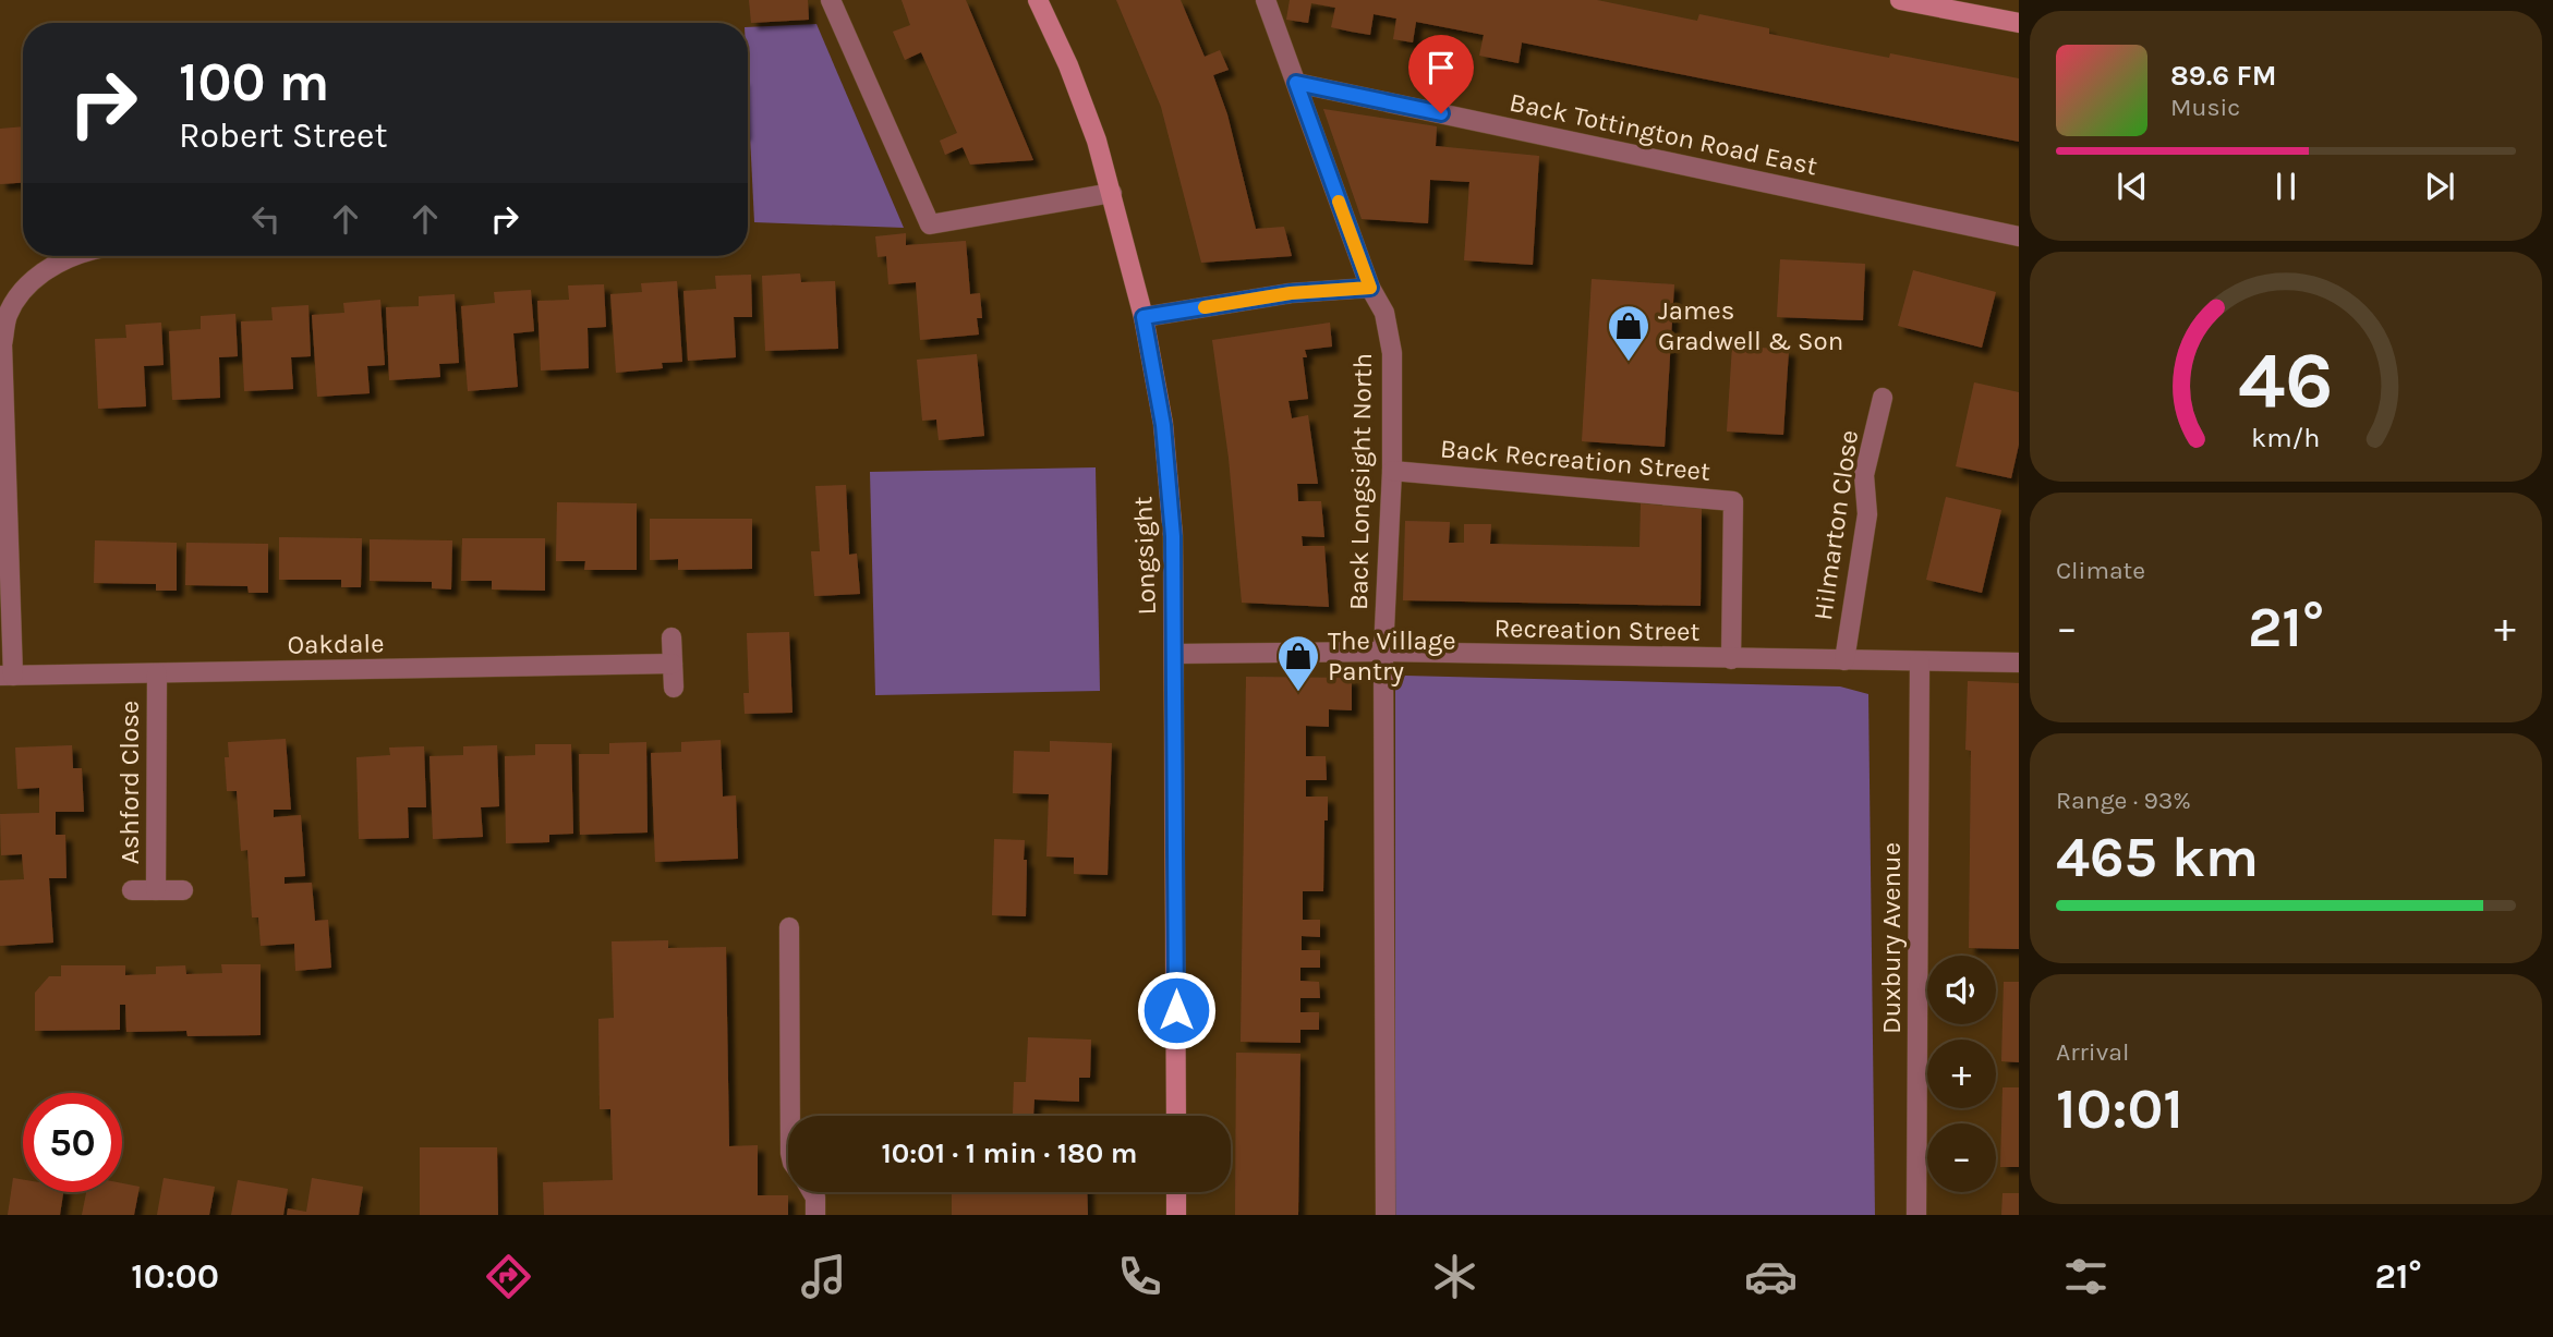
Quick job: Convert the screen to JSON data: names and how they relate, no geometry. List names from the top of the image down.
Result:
{
  "streets": {
    "main road": ["Longsight"],
    "street": [
      "Back Tottington Road East",
      "Back Recreation Street",
      "Back Longsight North",
      "Hilmarton Close",
      "Recreation Street",
      "Oakdale",
      "Ashford Close",
      "Duxbury Avenue"
    ]
  },
  "crossings": [
    ["Back Tottington Road East", "Back Longsight North"],
    ["Back Recreation Street", "Back Longsight North"],
    ["Back Recreation Street", "Recreation Street"],
    ["Back Longsight North", "Recreation Street"],
    ["Hilmarton Close", "Recreation Street"],
    ["Longsight", "Recreation Street"],
    ["Recreation Street", "Duxbury Avenue"],
    ["Oakdale", "Ashford Close"]
  ],
  "places": {
    "shop": ["James Gradwell & Son", "The Village Pantry"]
  },
  "page": {
    "turn": ["100 m", "Robert Street"],
    "song": ["89.6 FM", "Music"],
    "tile": [
      "Climate",
      ["Range · 93%", "465 km"],
      ["Arrival", "10:01"]
    ],
    "heat": ["−", "21°", "+"],
    "map_buttons": ["+", "−"],
    "limit": "50",
    "trip": "10:01 · 1 min · 180 m",
    "tabs": ["10:00", "21°"],
    "gauge": ["46", "km/h"]
  }
}
